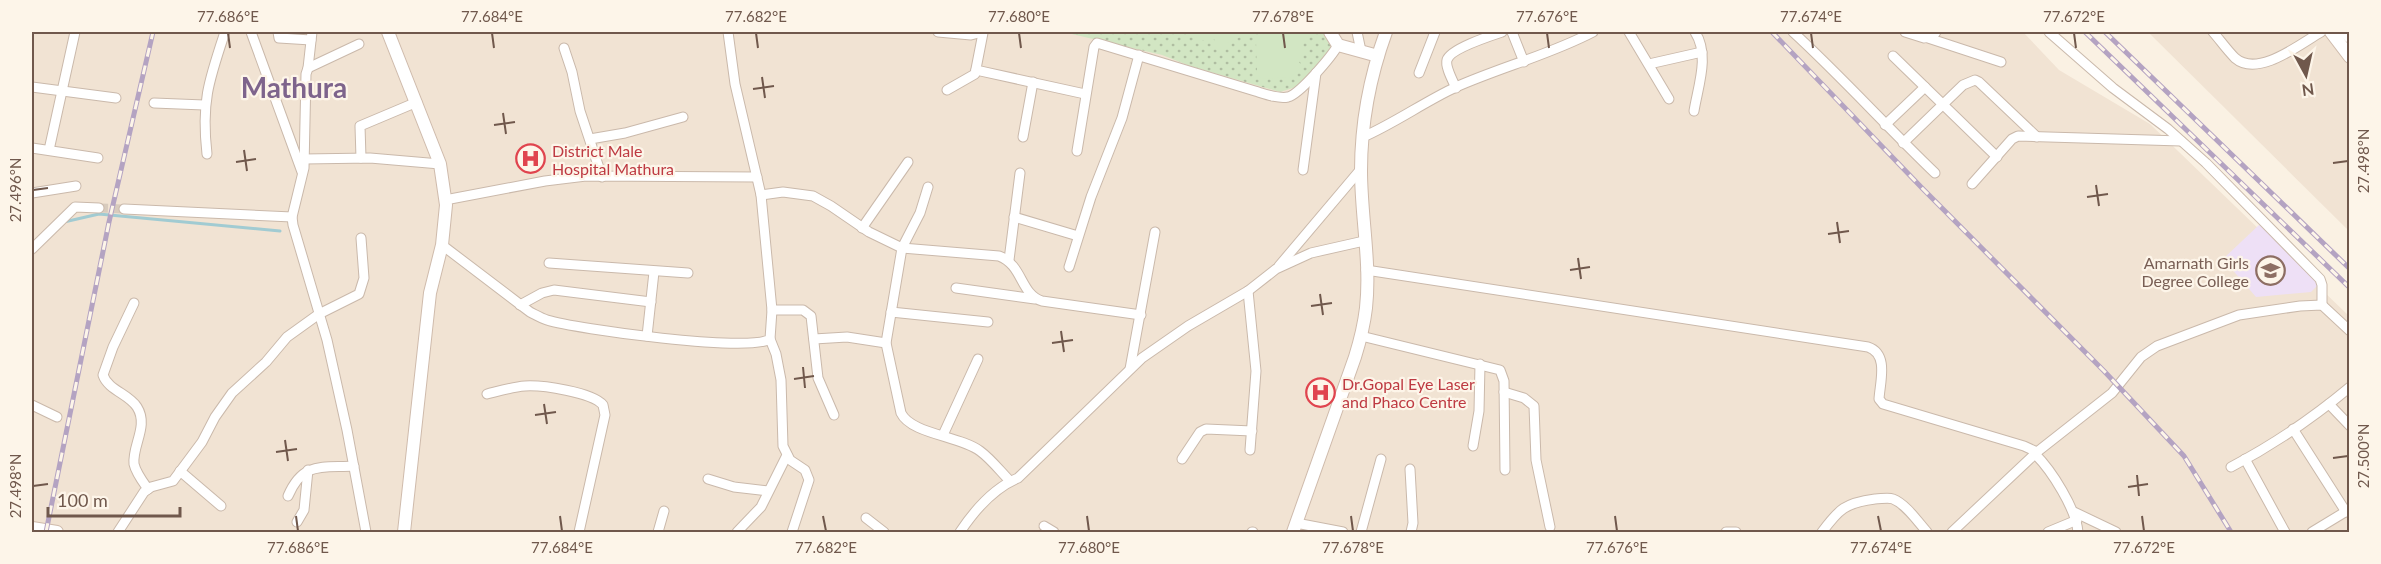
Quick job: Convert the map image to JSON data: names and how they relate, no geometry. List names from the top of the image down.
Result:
{
  "districts": ["Mathura"],
  "places": {
    "hospital": ["District Male Hospital Mathura", "Dr.Gopal Eye Laser and Phaco Centre"],
    "school or university": ["Amarnath Girls Degree College"]
  },
  "scale_bar": "100 m",
  "north": "bottom",
  "coordinates": [
    "77.686°E",
    "77.684°E",
    "77.682°E",
    "77.680°E",
    "77.678°E",
    "77.676°E",
    "77.674°E",
    "77.672°E",
    "27.498°N",
    "27.496°N",
    "27.500°N"
  ]
}
